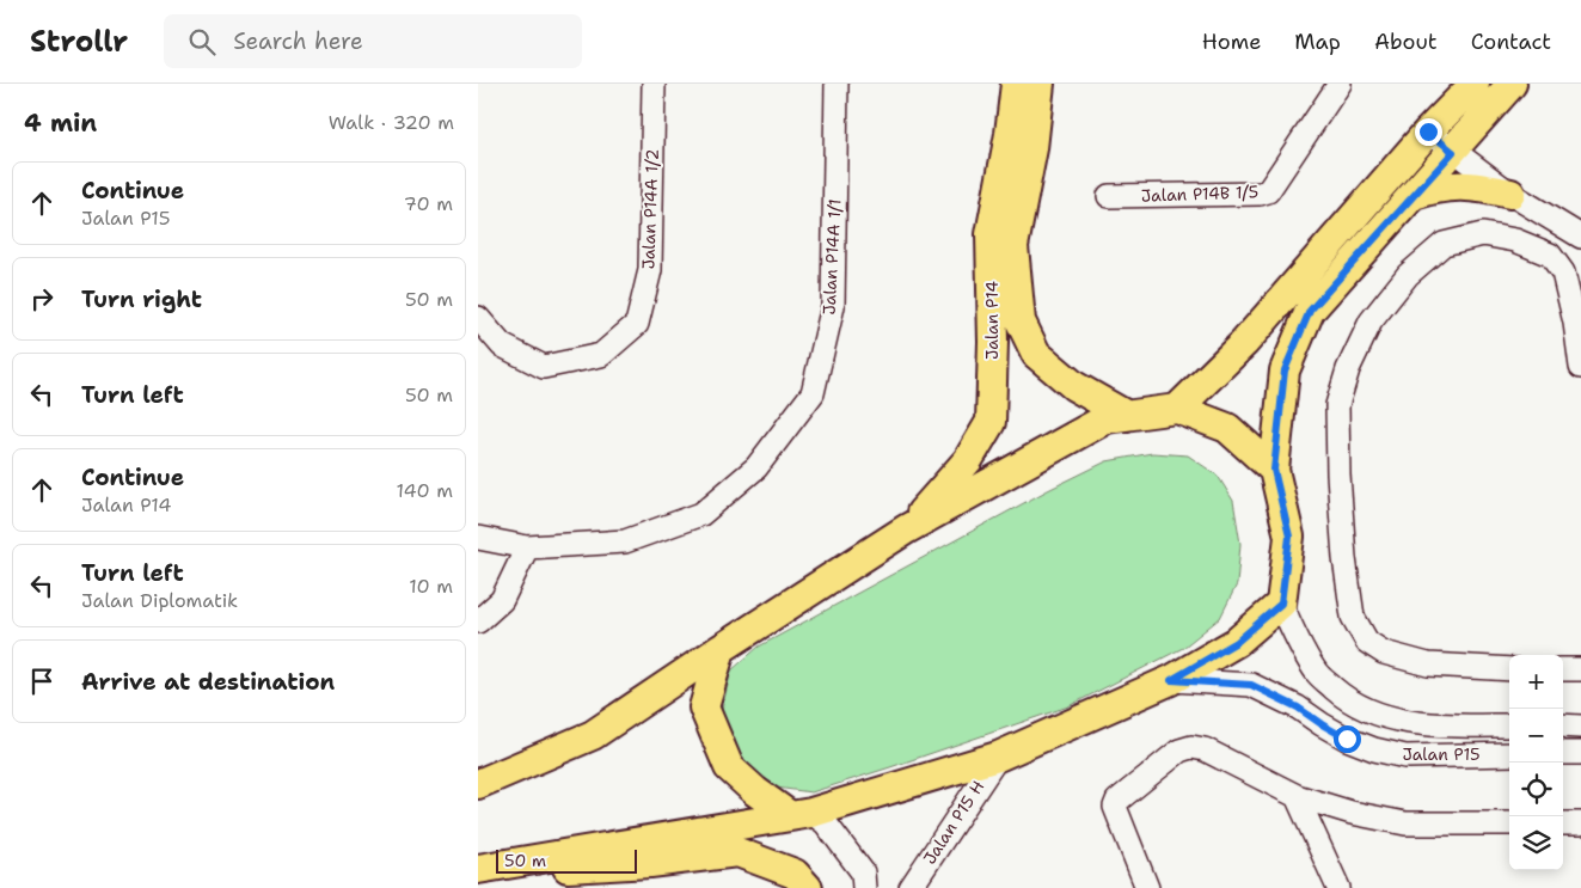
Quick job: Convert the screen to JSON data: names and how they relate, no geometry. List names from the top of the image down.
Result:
{
  "streets": {
    "main road": ["Jalan P14"],
    "street": [
      "Jalan P14B 1/5",
      "Jalan P14A 1/2",
      "Jalan P14A 1/1",
      "Jalan P15",
      "Jalan P15 H"
    ]
  },
  "scale_bar": "50 m",
  "page": {
    "header": "Strollr",
    "search": "Search here",
    "nav": [
      "Home",
      "Map",
      "About",
      "Contact"
    ],
    "heading": ["4 min", "Walk · 320 m"],
    "list": [
      ["Continue", "Jalan P15", "70 m"],
      ["Turn right", "50 m"],
      ["Turn left", "50 m"],
      ["Continue", "Jalan P14", "140 m"],
      ["Turn left", "Jalan Diplomatik", "10 m"],
      "Arrive at destination"
    ],
    "map_buttons": ["+", "−"],
    "scale": "50 m"
  }
}
